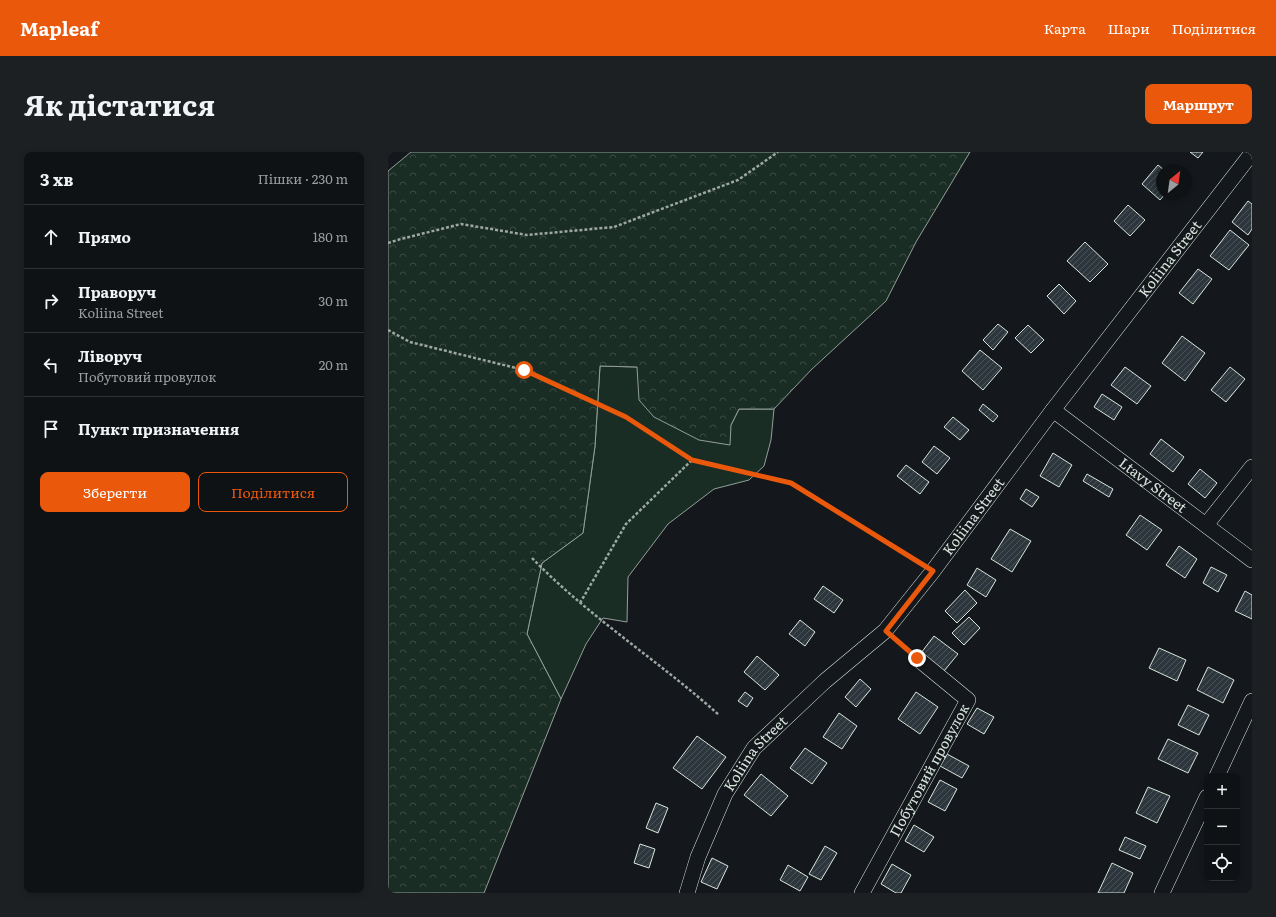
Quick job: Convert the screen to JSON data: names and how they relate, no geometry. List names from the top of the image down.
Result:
{
  "streets": {
    "street": ["Koliina Street", "Ltavy Street", "Побутовий провулок"]
  },
  "crossings": [
    ["Koliina Street", "Ltavy Street"]
  ],
  "north": "top right",
  "page": {
    "header": "Mapleaf",
    "nav": ["Карта", "Шари", "Поділитися"],
    "title": "Як дістатися",
    "buttons": [
      "Маршрут",
      ["Зберегти", "Поділитися"]
    ],
    "heading": ["3 хв", "Пішки · 230 m"],
    "list": [
      ["Прямо", "180 m"],
      ["Праворуч", "Koliina Street", "30 m"],
      ["Ліворуч", "Побутовий провулок", "20 m"],
      "Пункт призначення"
    ],
    "map_buttons": ["+", "−"]
  }
}
